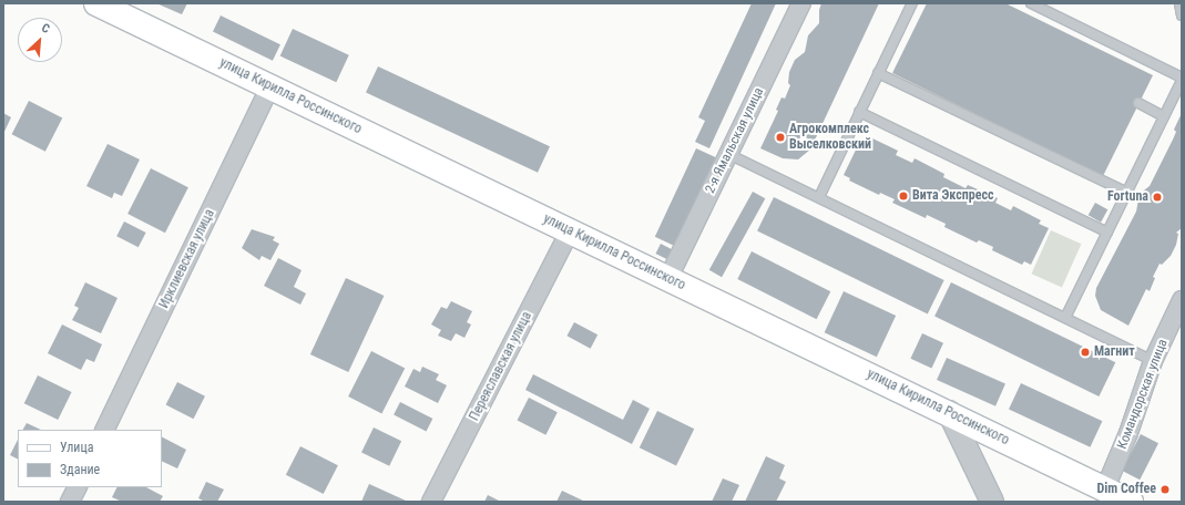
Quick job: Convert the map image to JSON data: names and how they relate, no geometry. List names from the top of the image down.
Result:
{
  "streets": {
    "main road": ["улица Кирилла Россинского"],
    "street": [
      "2-я Ямальская улица",
      "Ирклиевская улица",
      "Переяславская улица",
      "Командорская улица"
    ]
  },
  "crossings": [
    ["улица Кирилла Россинского", "2-я Ямальская улица"],
    ["улица Кирилла Россинского", "Ирклиевская улица"],
    ["улица Кирилла Россинского", "Переяславская улица"],
    ["улица Кирилла Россинского", "Командорская улица"]
  ],
  "places": [
    "Агрокомплекс Выселковский",
    "Вита Экспресс",
    "Fortuna",
    "Магнит",
    "Dim Coffee"
  ],
  "legend": ["Улица", "Здание"],
  "north": "top right"
}
